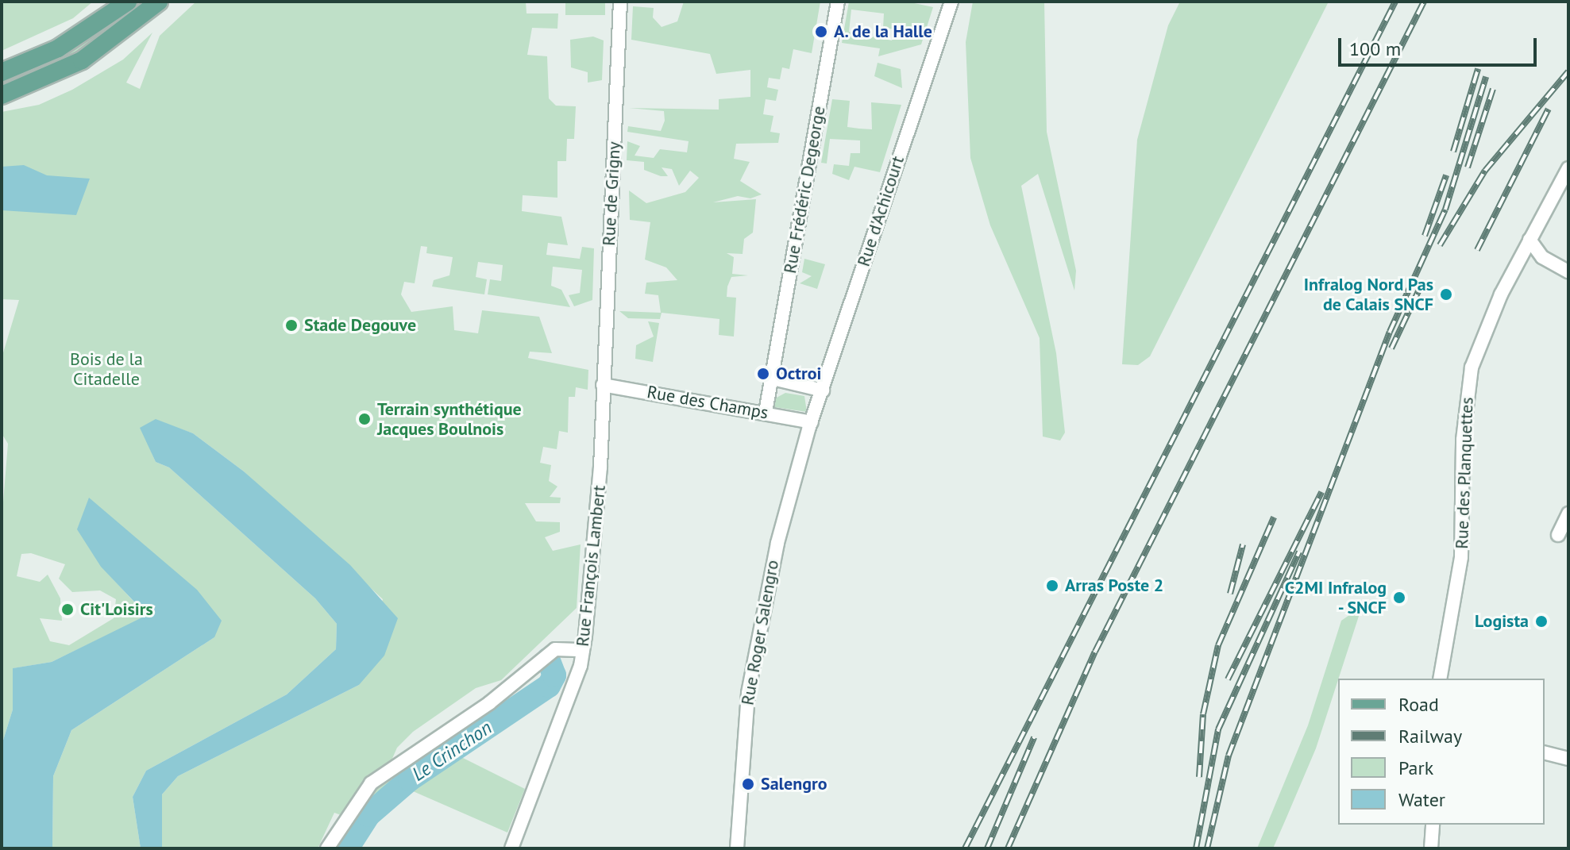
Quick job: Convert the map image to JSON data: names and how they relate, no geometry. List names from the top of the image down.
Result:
{
  "streets": {
    "street": [
      "Rue Frédéric Degeorge",
      "Rue de Grigny",
      "Rue d'Achicourt",
      "Rue des Champs",
      "Rue des Planquettes",
      "Rue François Lambert",
      "Rue Roger Salengro"
    ]
  },
  "crossings": [
    ["Rue Frédéric Degeorge", "Rue des Champs"],
    ["Rue de Grigny", "Rue des Champs"],
    ["Rue de Grigny", "Rue François Lambert"],
    ["Rue d'Achicourt", "Rue des Champs"],
    ["Rue d'Achicourt", "Rue Roger Salengro"],
    ["Rue des Champs", "Rue François Lambert"],
    ["Rue des Champs", "Rue Roger Salengro"]
  ],
  "water": ["Le Crinchon"],
  "parks": ["Bois de la Citadelle"],
  "places": [
    "A. de la Halle",
    "Infralog Nord Pas de Calais SNCF",
    "Stade Degouve",
    "Octroi",
    "Terrain synthétique Jacques Boulnois",
    "Arras Poste 2",
    "C2MI Infralog - SNCF",
    "Cit'Loisirs",
    "Logista",
    "Salengro"
  ],
  "legend": [
    "Road",
    "Railway",
    "Park",
    "Water"
  ],
  "scale_bar": "100 m"
}
